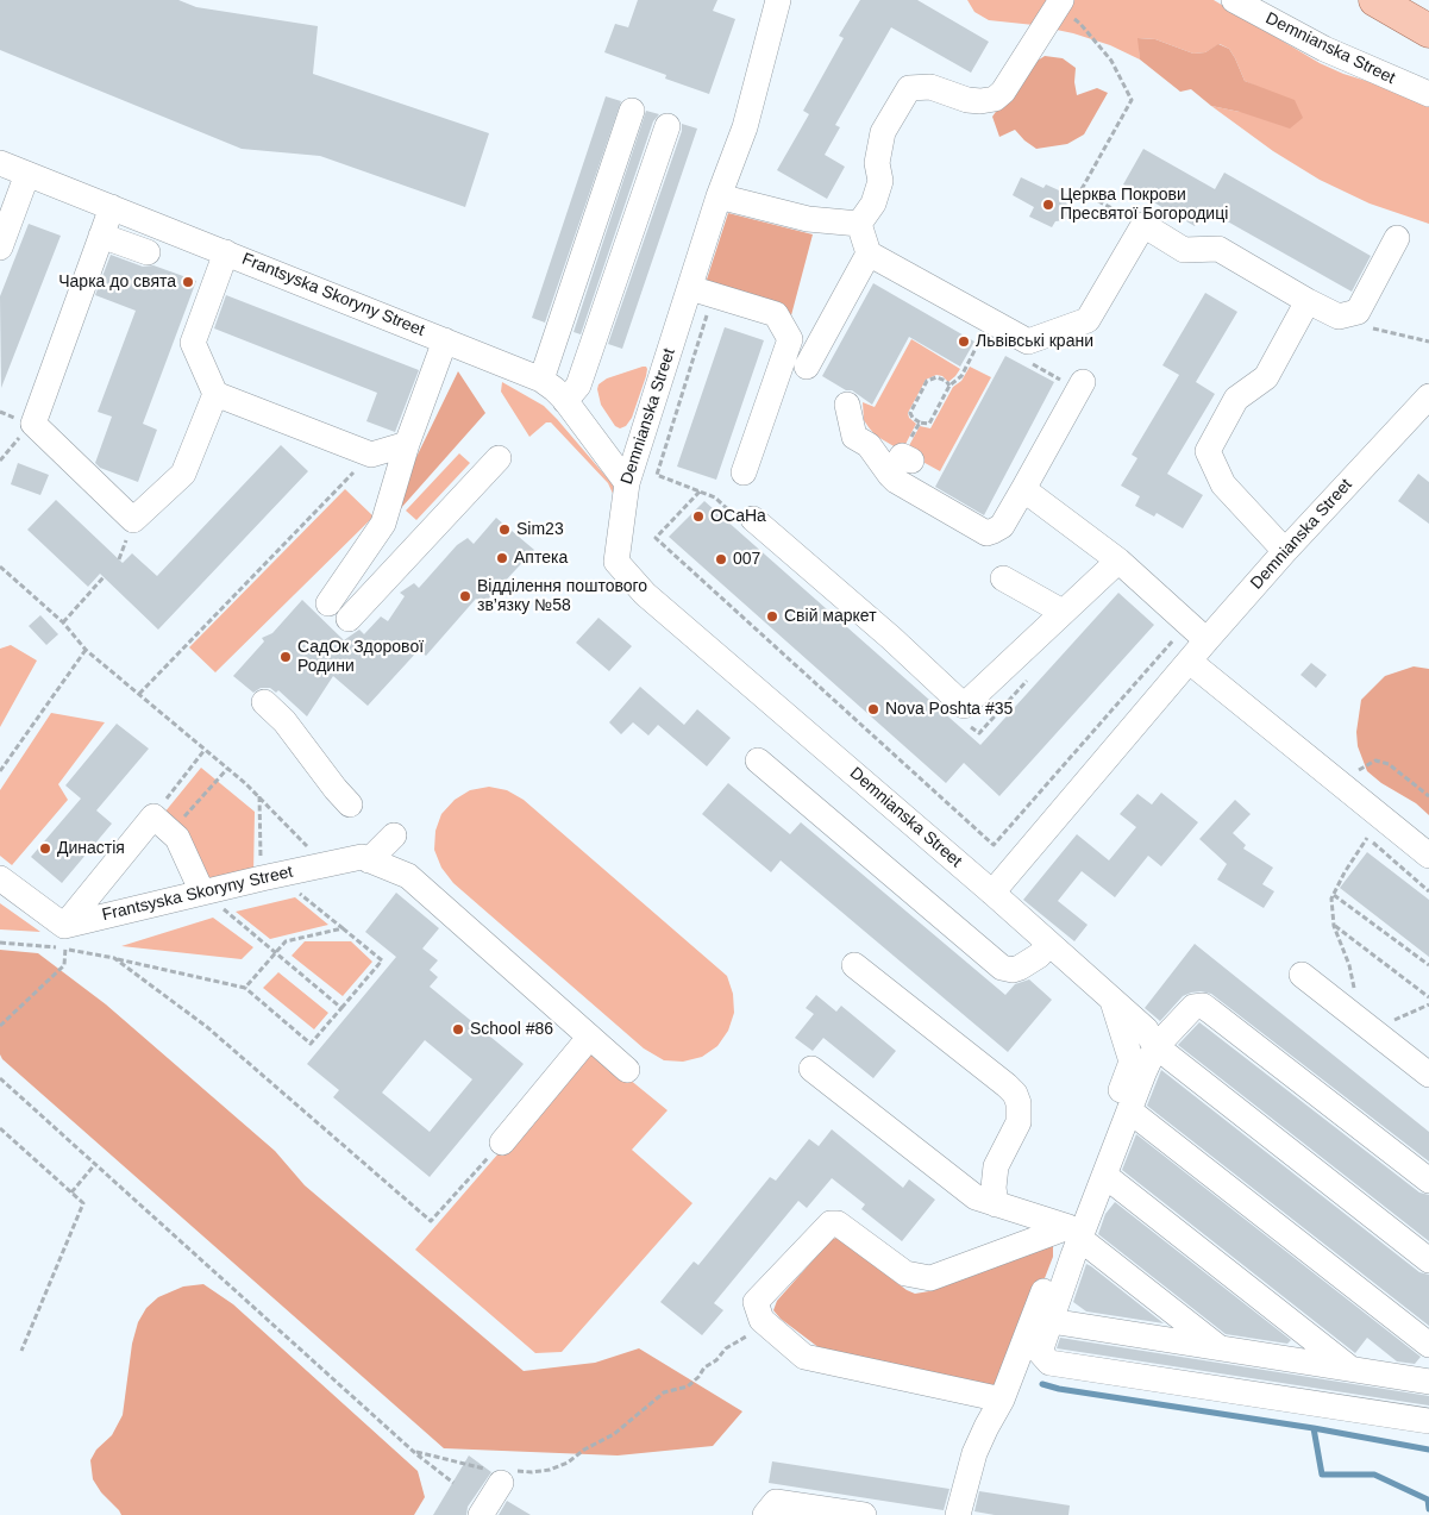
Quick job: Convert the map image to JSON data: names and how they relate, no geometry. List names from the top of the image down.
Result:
{
  "streets": {
    "street": ["Demnianska Street", "Frantsyska Skoryny Street"]
  },
  "crossings": [
    ["Demnianska Street", "Frantsyska Skoryny Street"]
  ],
  "places": [
    "Церква Покрови Пресвятої Богородиці",
    "Чарка до свята",
    "Львівські крани",
    "ОСаНа",
    "Sim23",
    "Аптека",
    "007",
    "Відділення поштового зв’язку №58",
    "Свій маркет",
    "СадОк Здорової Родини",
    "Nova Poshta #35",
    "Династія",
    "School #86"
  ]
}
